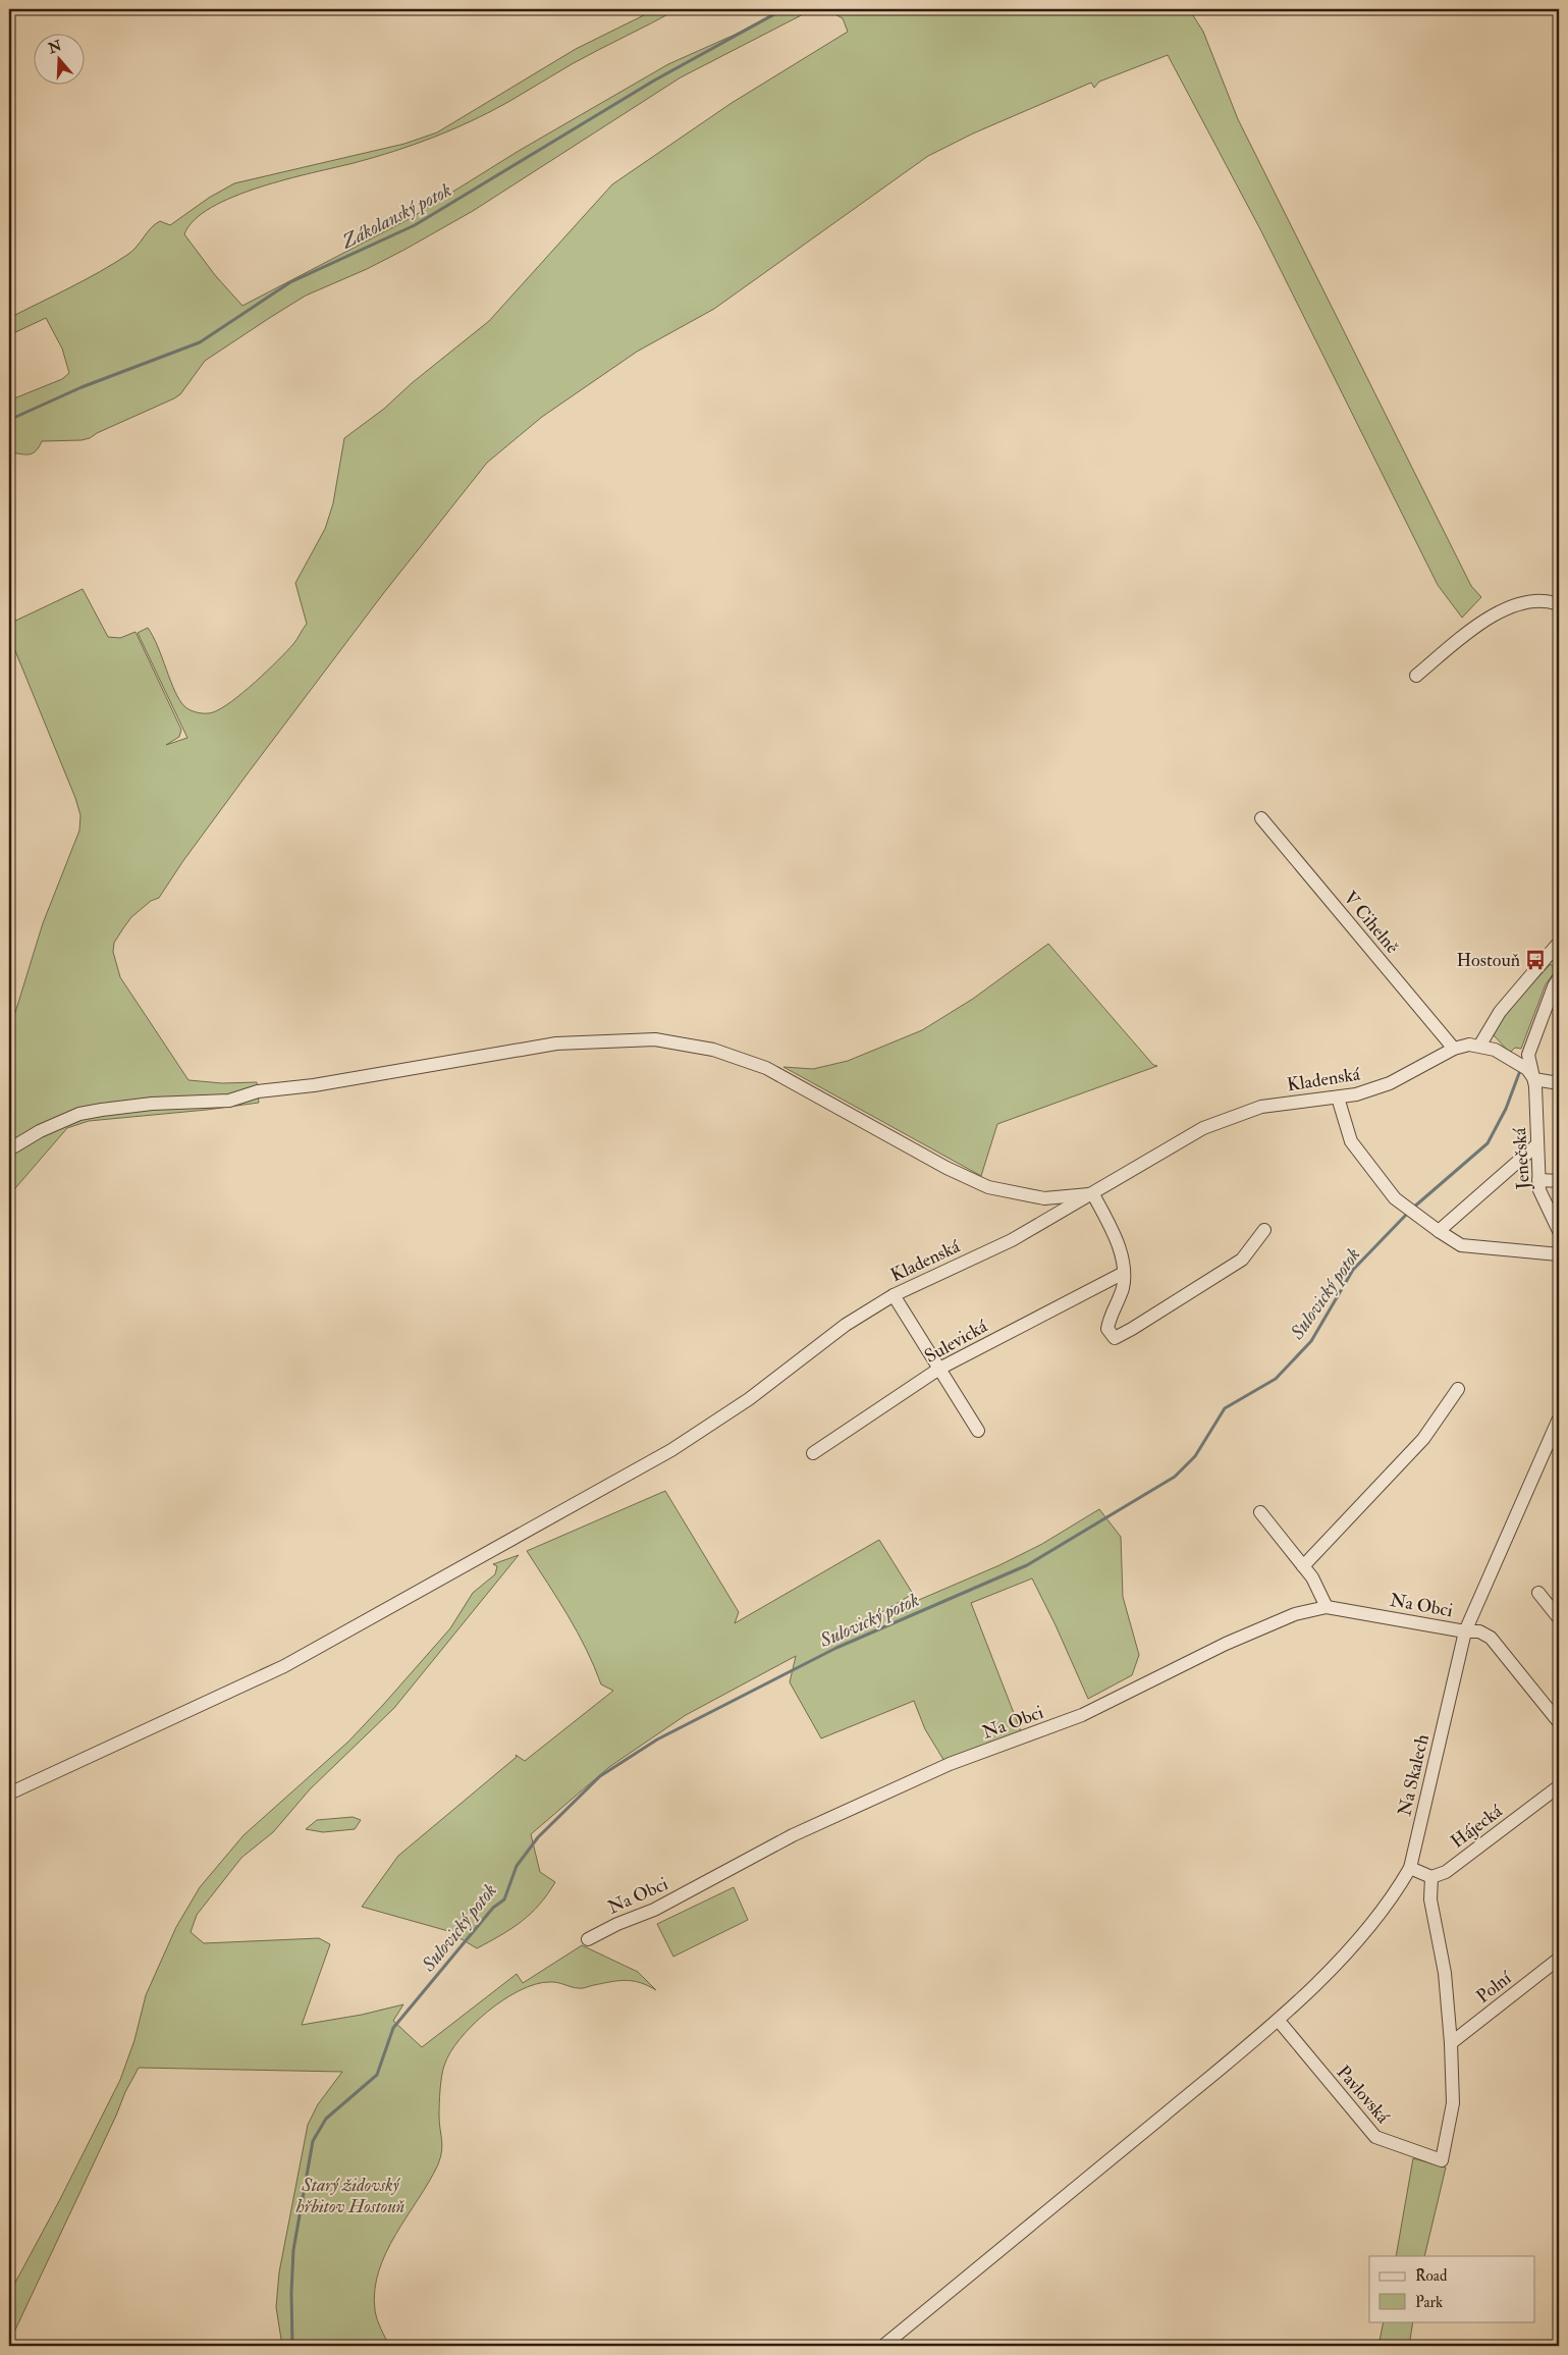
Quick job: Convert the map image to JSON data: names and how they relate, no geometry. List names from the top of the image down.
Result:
{
  "streets": {
    "street": [
      "V Cihelně",
      "Kladenská",
      "Jenečská",
      "Sulevická",
      "Na Obci",
      "Na Skalech",
      "Hájecká",
      "Polní",
      "Pavlovská"
    ]
  },
  "crossings": [
    ["V Cihelně", "Kladenská"],
    ["Kladenská", "Jenečská"],
    ["Na Obci", "Na Skalech"],
    ["Na Skalech", "Pavlovská"],
    ["Polní", "Pavlovská"]
  ],
  "water": ["Zákolanský potok", "Sulovický potok"],
  "parks": ["Starý židovský hřbitov Hostouň"],
  "places": {
    "bus stop": ["Hostouň"]
  },
  "legend": ["Road", "Park"],
  "north": "top"
}
